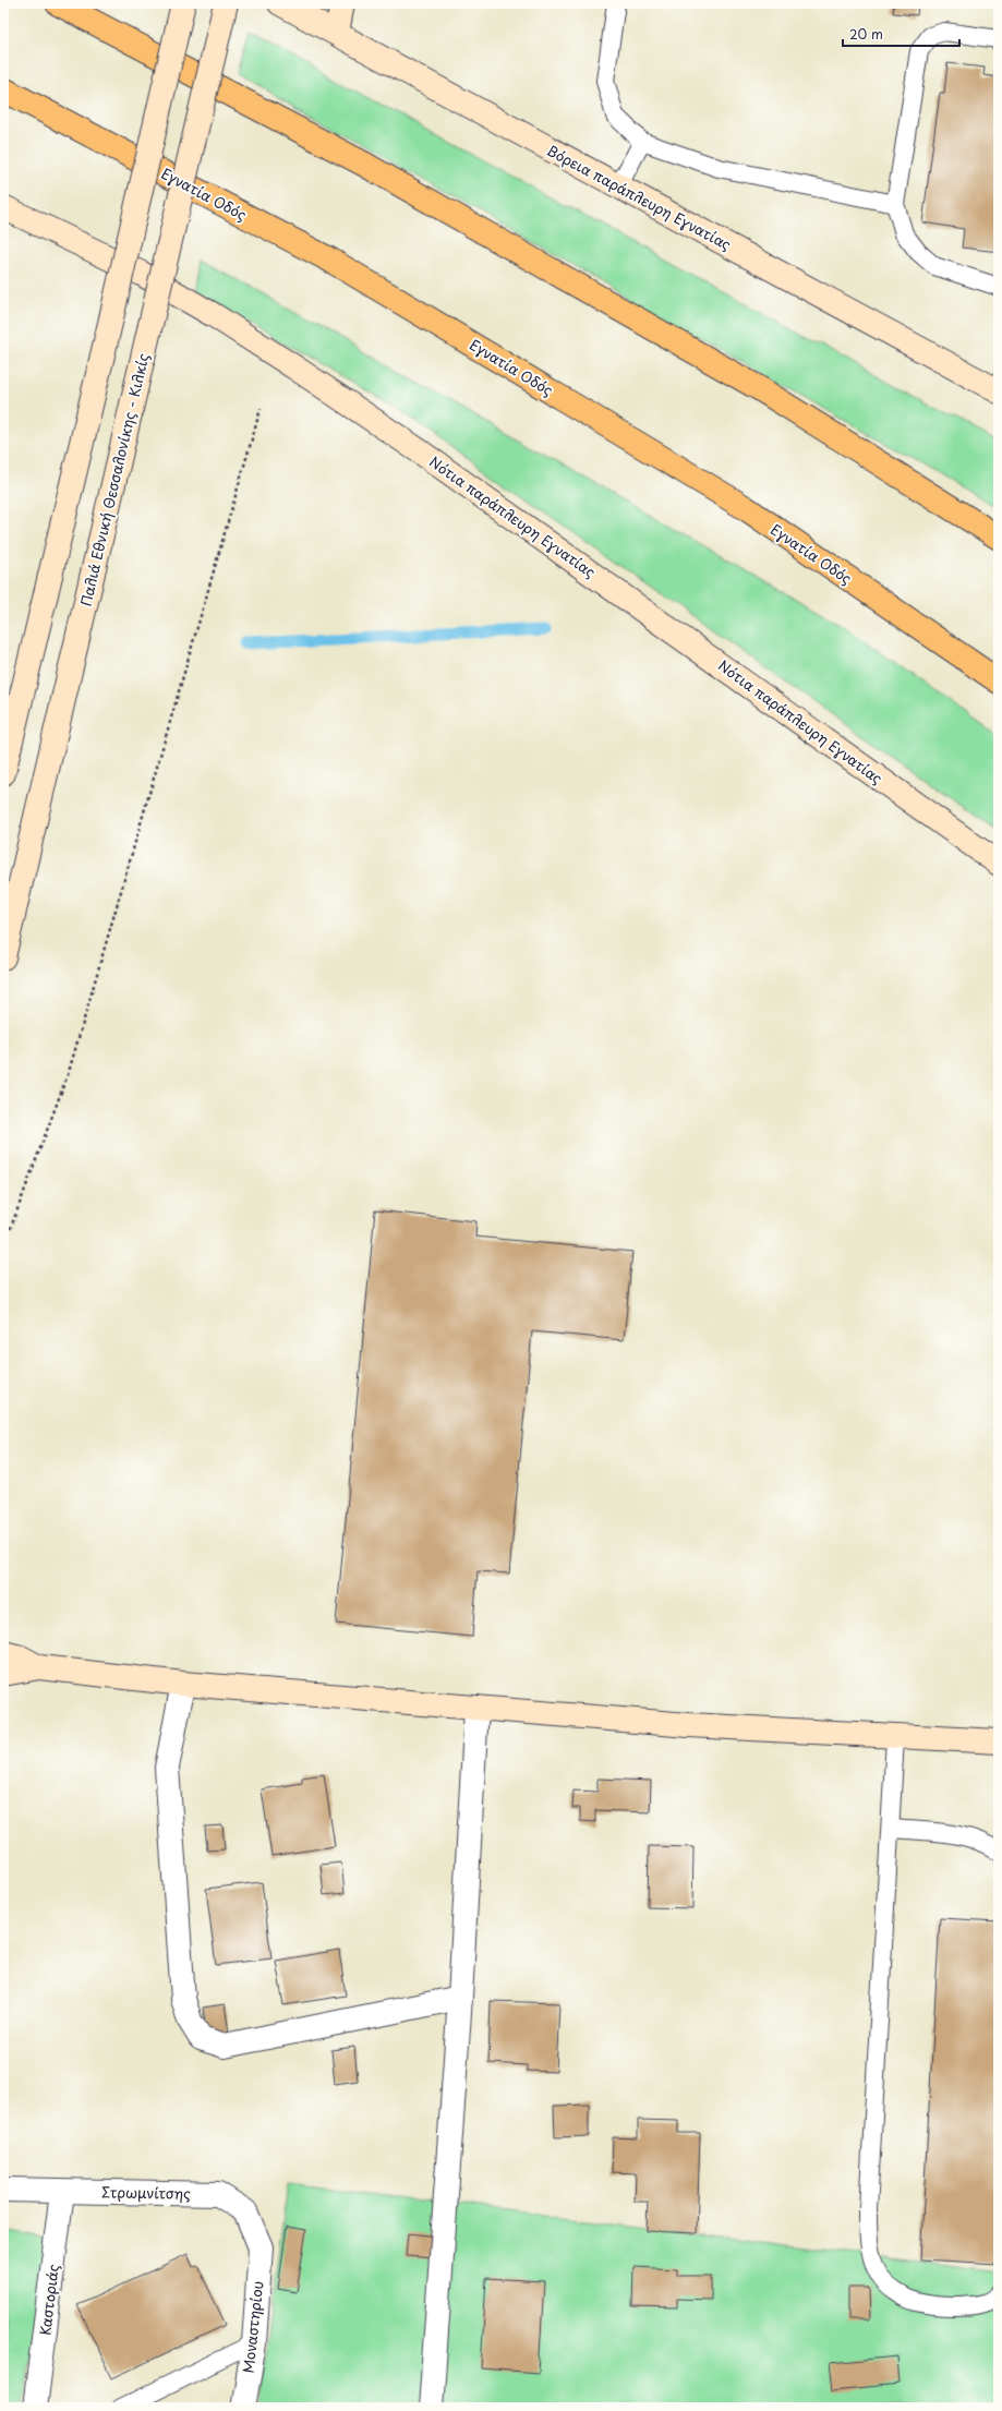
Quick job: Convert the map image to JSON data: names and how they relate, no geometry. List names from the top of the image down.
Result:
{
  "streets": {
    "highway": ["Εγνατία Οδός"],
    "street": [
      "Βόρεια παράπλευρη Εγνατίας",
      "Παλιά Εθνική Θεσσαλονίκης - Κιλκίς",
      "Νότια παράπλευρη Εγνατίας",
      "Στρωμνίτσης",
      "Καστοριάς",
      "Μοναστηρίου"
    ]
  },
  "crossings": [
    ["Στρωμνίτσης", "Καστοριάς"],
    ["Στρωμνίτσης", "Μοναστηρίου"]
  ],
  "scale_bar": "20 m"
}
